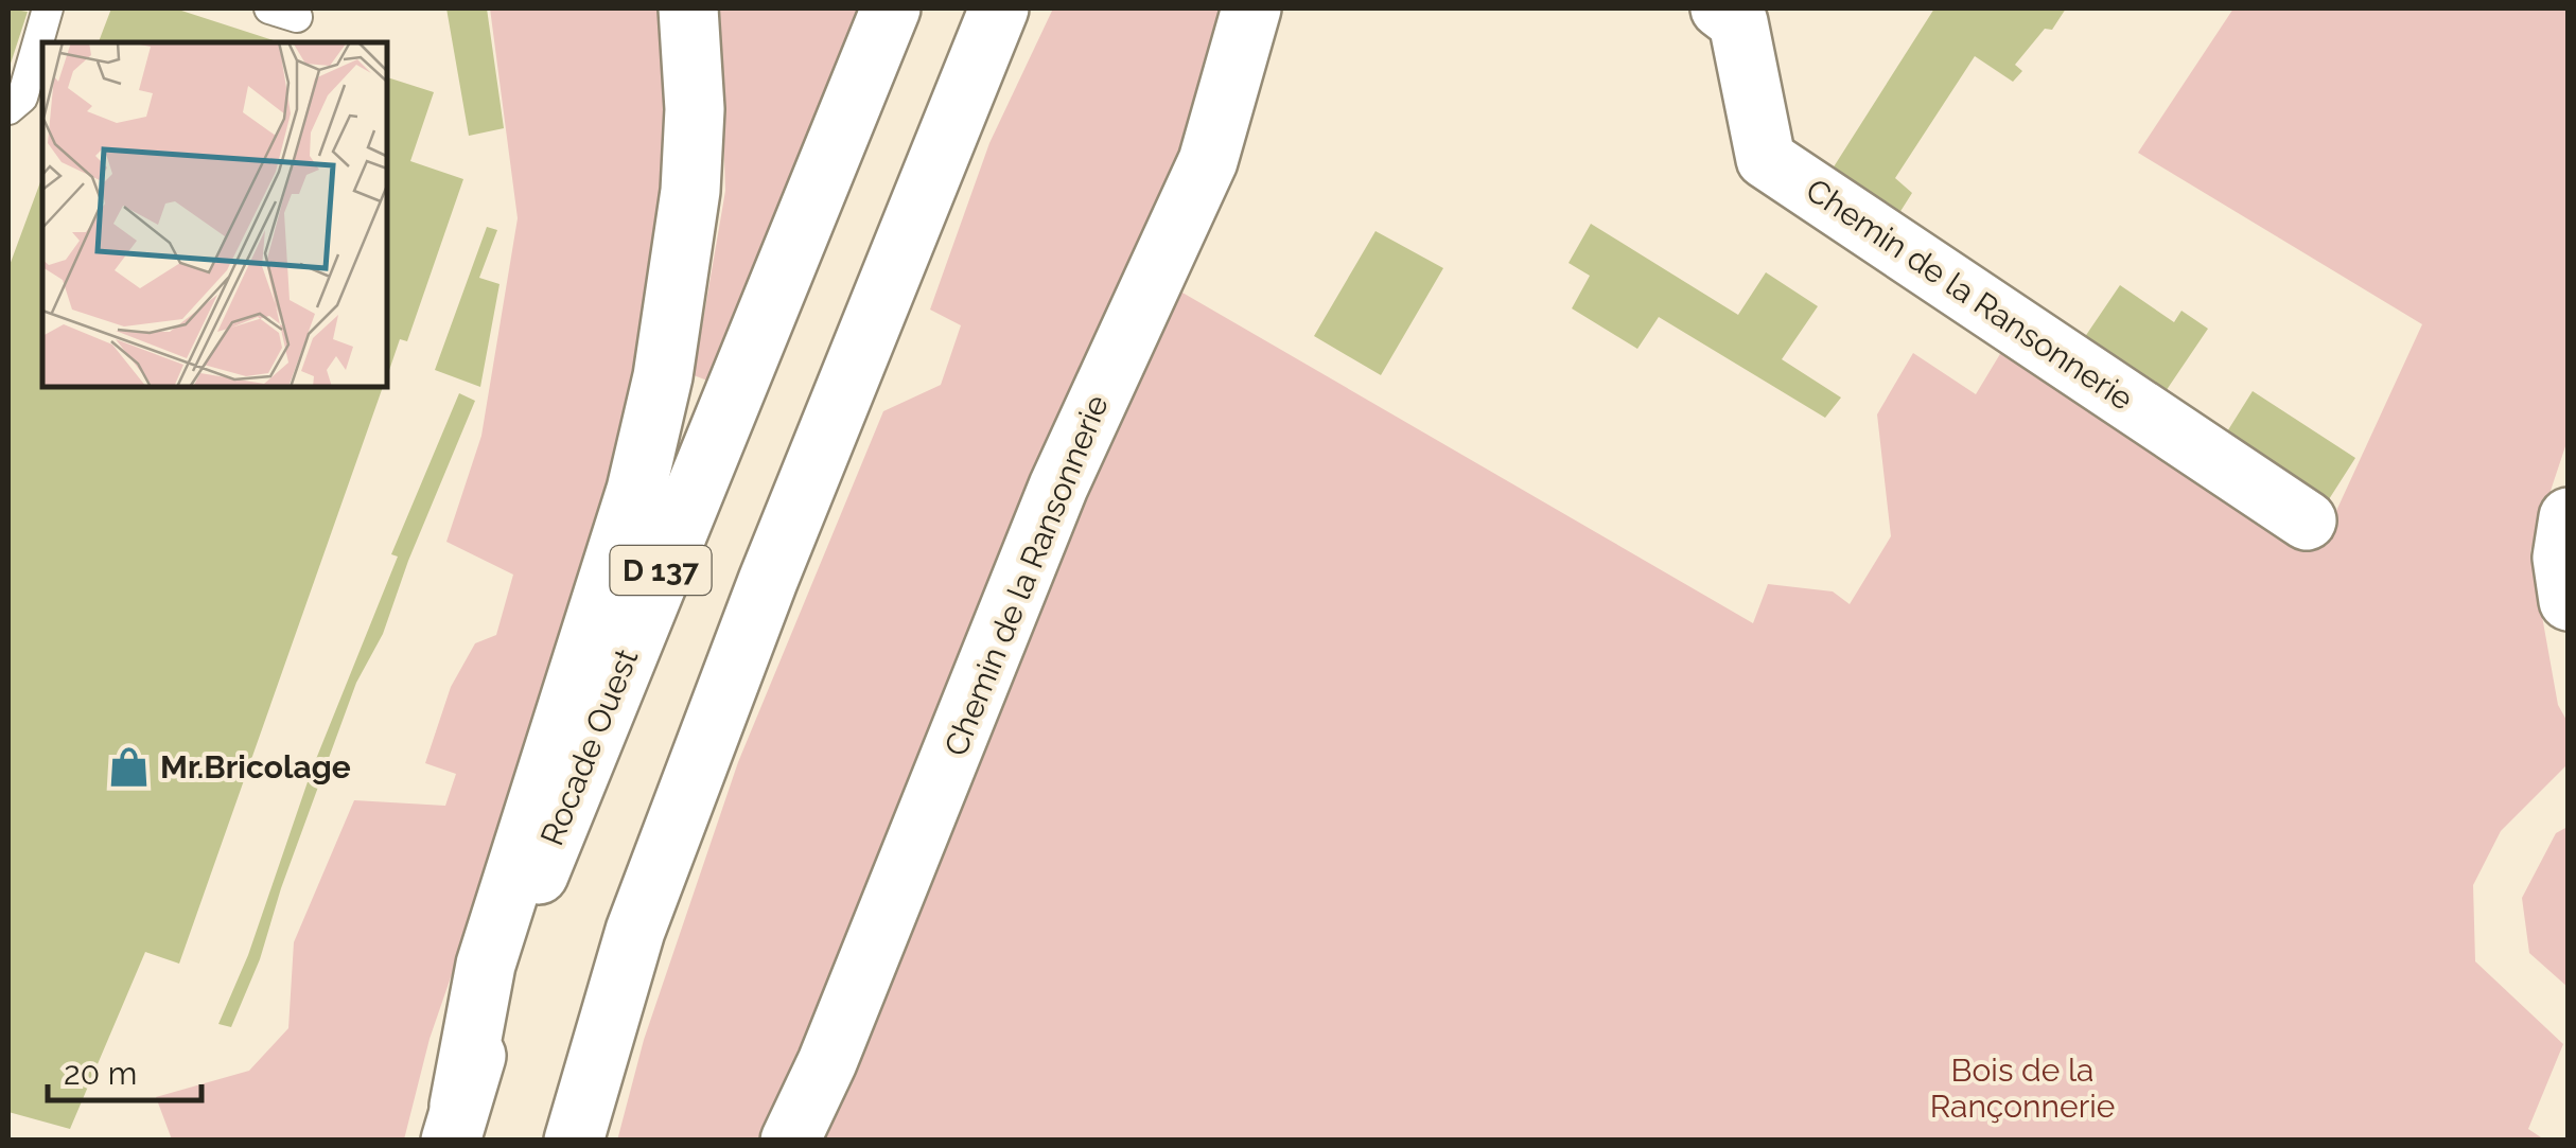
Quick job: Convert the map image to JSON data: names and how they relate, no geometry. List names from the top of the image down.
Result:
{
  "streets": {
    "main road": ["Chemin de la Ransonnerie", "D 137", "Rocade Ouest"]
  },
  "parks": ["Bois de la Rançonnerie"],
  "places": {
    "shop": ["Mr.Bricolage"]
  },
  "scale_bar": "20 m"
}
